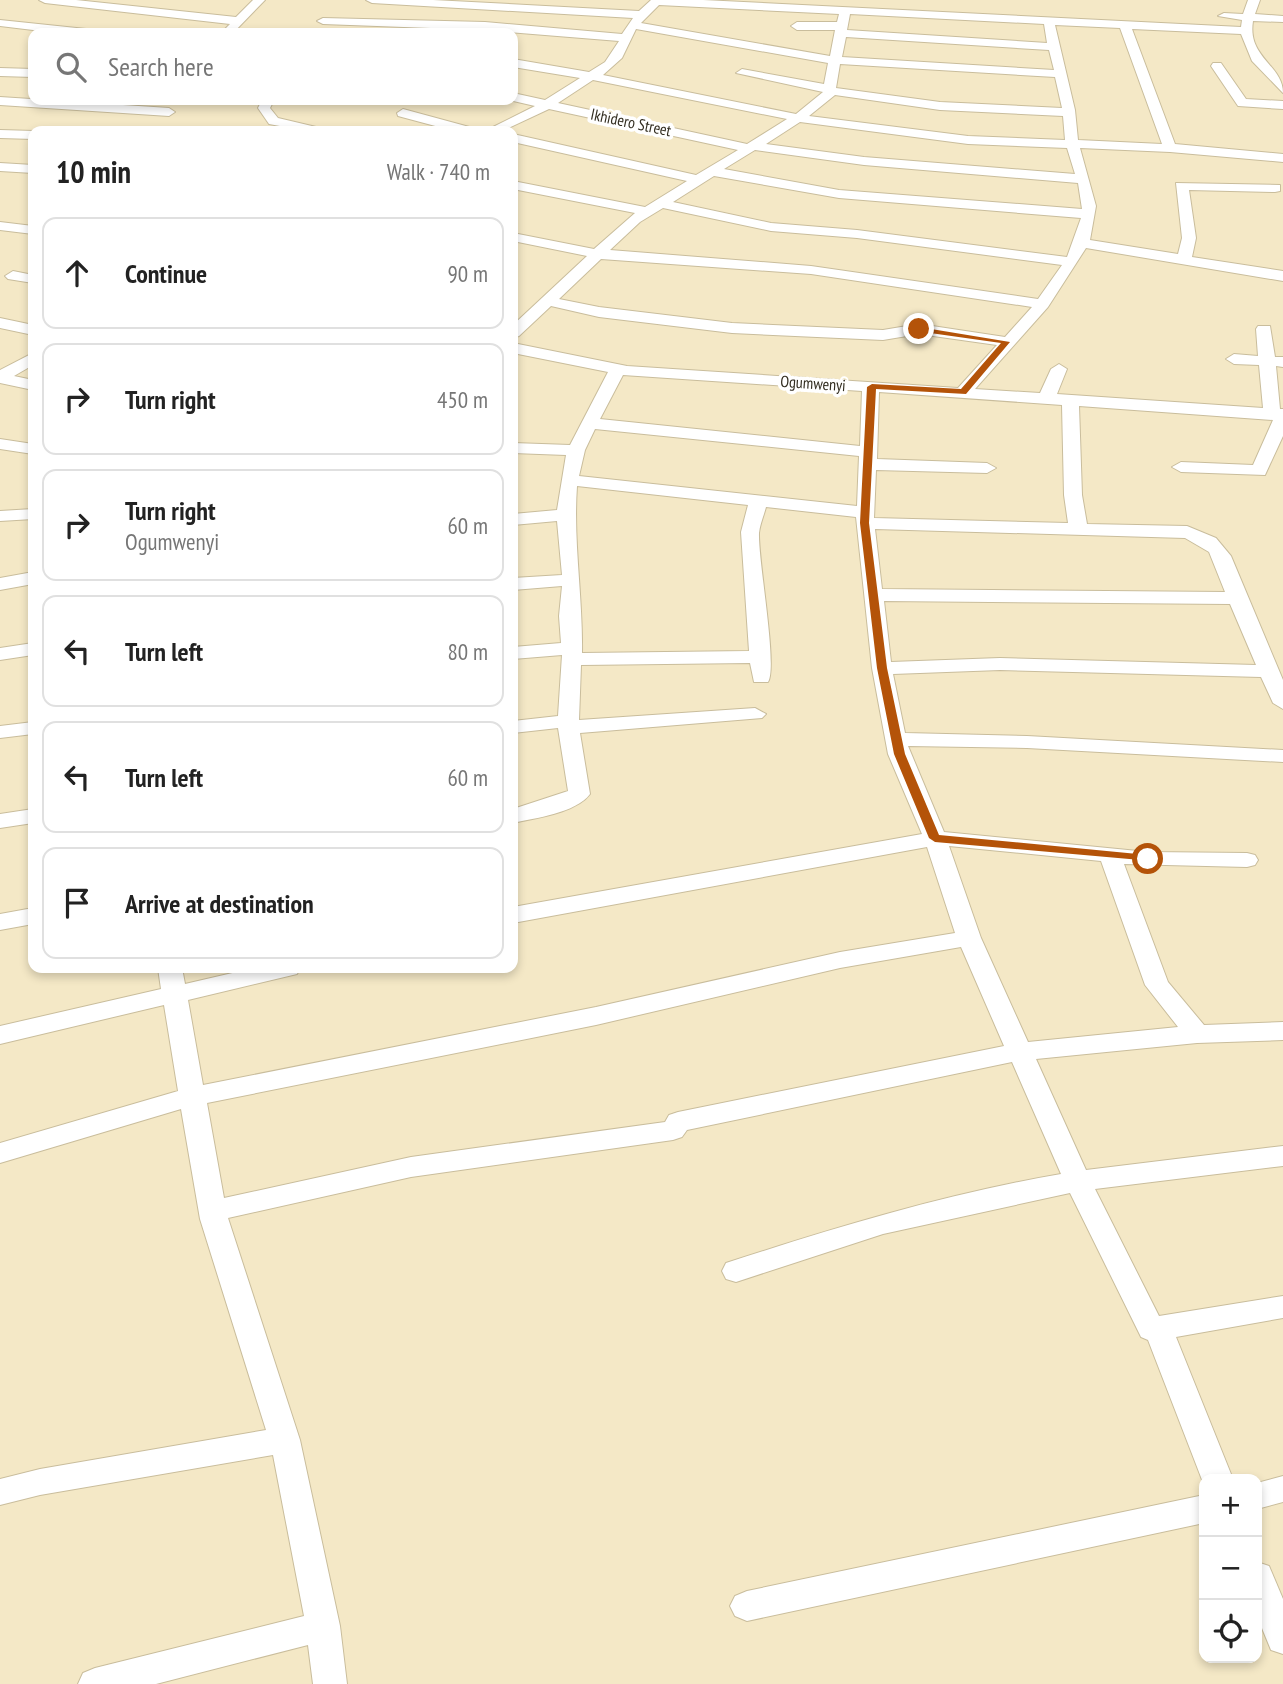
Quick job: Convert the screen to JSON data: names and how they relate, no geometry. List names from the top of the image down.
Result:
{
  "streets": {
    "street": ["Ikhidero Street", "Ogumwenyi"]
  },
  "page": {
    "search": "Search here",
    "heading": ["10 min", "Walk · 740 m"],
    "list": [
      ["Continue", "90 m"],
      ["Turn right", "450 m"],
      ["Turn right", "Ogumwenyi", "60 m"],
      ["Turn left", "80 m"],
      ["Turn left", "60 m"],
      "Arrive at destination"
    ],
    "map_buttons": ["+", "−"]
  }
}
